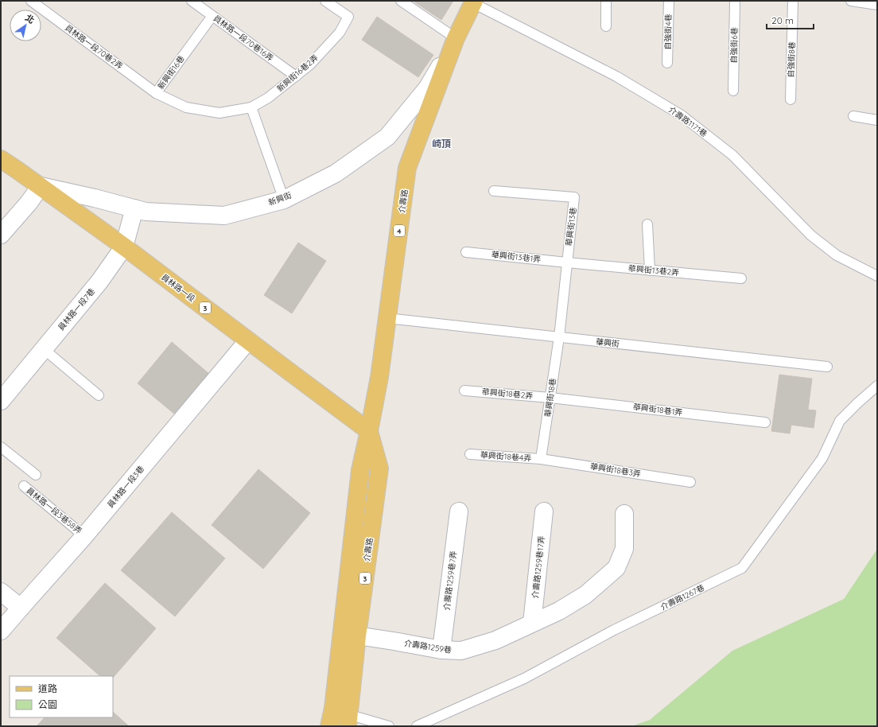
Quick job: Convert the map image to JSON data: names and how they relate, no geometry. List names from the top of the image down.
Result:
{
  "streets": {
    "main road": [
      "介壽路",
      "4",
      "員林路一段",
      "3"
    ],
    "street": [
      "新興街",
      "員林路一段7巷",
      "員林路一段3巷",
      "介壽路1259巷17弄",
      "介壽路1259巷7弄",
      "介壽路1259巷"
    ],
    "lane": [
      "自強街4巷",
      "員林路一段70巷16弄",
      "自強街6巷",
      "員林路一段70巷2弄",
      "自強街8巷",
      "新興街16巷",
      "新興街16巷2弄",
      "介壽路1171巷",
      "華興街13巷",
      "華興街13巷1弄",
      "華興街13巷2弄",
      "華興街",
      "華興街18巷2弄",
      "華興街18巷",
      "華興街18巷1弄",
      "華興街18巷4弄",
      "華興街18巷3弄",
      "員林路一段3巷58弄",
      "介壽路1267巷"
    ]
  },
  "crossings": [
    ["員林路一段70巷16弄", "新興街16巷"],
    ["員林路一段70巷16弄", "新興街16巷2弄"],
    ["員林路一段70巷2弄", "新興街16巷"],
    ["新興街16巷", "新興街16巷2弄"],
    ["介壽路1171巷", "介壽路"],
    ["新興街", "介壽路"],
    ["新興街", "員林路一段"],
    ["新興街", "員林路一段7巷"],
    ["介壽路", "員林路一段"],
    ["介壽路", "華興街"],
    ["介壽路", "介壽路1259巷"],
    ["華興街13巷", "華興街13巷1弄"],
    ["華興街13巷", "華興街13巷2弄"],
    ["華興街13巷", "華興街"],
    ["華興街13巷", "華興街18巷"],
    ["華興街13巷1弄", "華興街13巷2弄"],
    ["員林路一段", "員林路一段7巷"],
    ["員林路一段", "員林路一段3巷"],
    ["華興街", "華興街18巷"],
    ["華興街18巷2弄", "華興街18巷"],
    ["華興街18巷2弄", "華興街18巷1弄"],
    ["華興街18巷", "華興街18巷1弄"],
    ["華興街18巷", "華興街18巷4弄"],
    ["華興街18巷", "華興街18巷3弄"],
    ["華興街18巷4弄", "華興街18巷3弄"],
    ["員林路一段3巷", "員林路一段3巷58弄"],
    ["介壽路1259巷17弄", "介壽路1259巷"],
    ["介壽路1259巷7弄", "介壽路1259巷"]
  ],
  "districts": ["崎頂"],
  "legend": ["道路", "公園"],
  "scale_bar": "20 m",
  "north": "top right"
}
